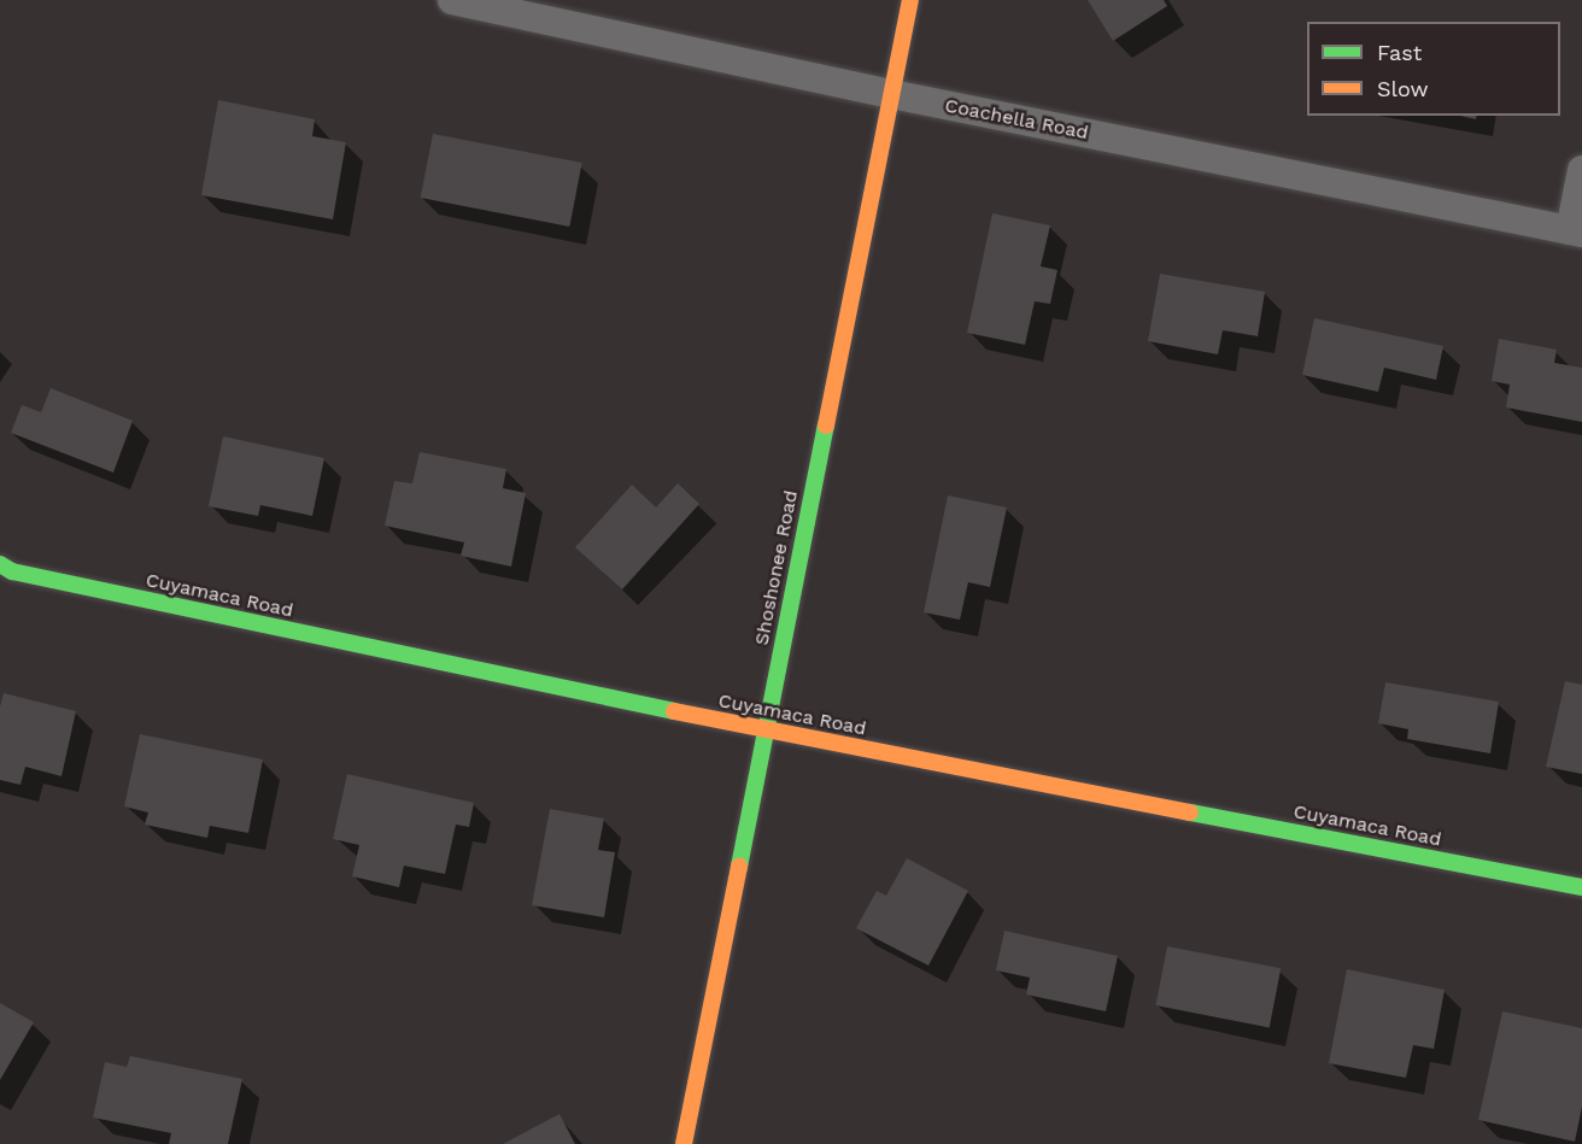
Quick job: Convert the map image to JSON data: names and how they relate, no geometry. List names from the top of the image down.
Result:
{
  "streets": {
    "street": ["Coachella Road", "Shoshonee Road", "Cuyamaca Road"]
  },
  "crossings": [
    ["Coachella Road", "Shoshonee Road"],
    ["Shoshonee Road", "Cuyamaca Road"]
  ],
  "legend": ["Fast", "Slow"]
}
